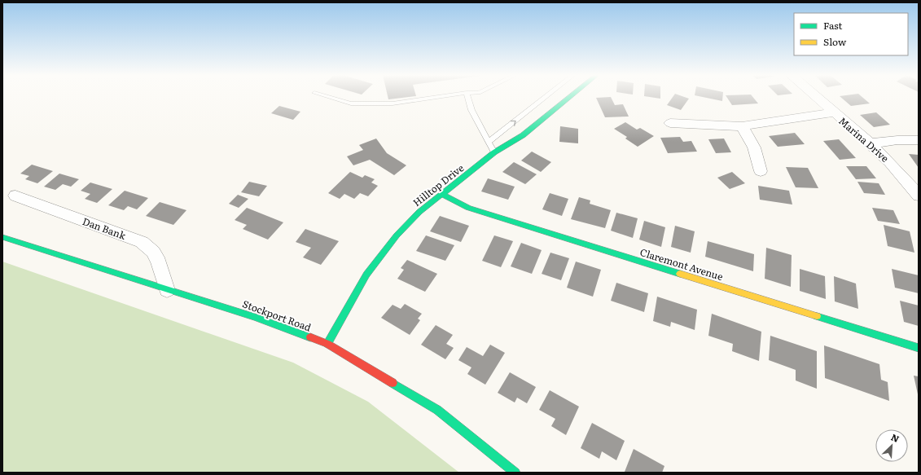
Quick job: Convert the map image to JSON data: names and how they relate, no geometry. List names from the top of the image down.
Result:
{
  "streets": {
    "street": [
      "Marina Drive",
      "Hilltop Drive",
      "Dan Bank",
      "Claremont Avenue",
      "Stockport Road"
    ]
  },
  "crossings": [
    ["Hilltop Drive", "Claremont Avenue"],
    ["Hilltop Drive", "Stockport Road"],
    ["Dan Bank", "Stockport Road"]
  ],
  "legend": ["Fast", "Slow"],
  "north": "top right"
}
